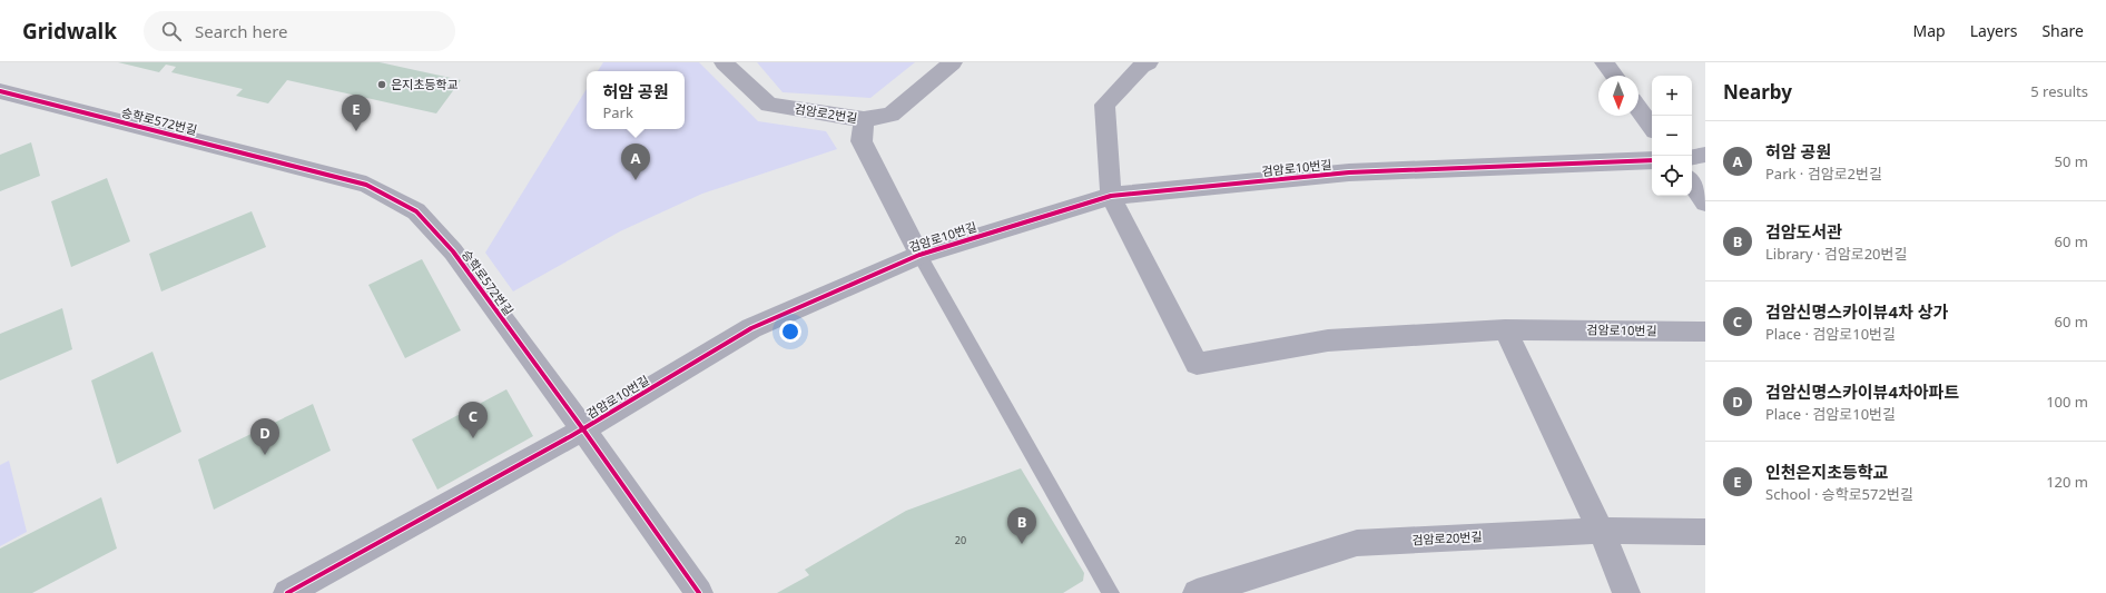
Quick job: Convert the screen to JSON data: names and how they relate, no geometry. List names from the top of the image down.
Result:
{
  "streets": {
    "street": [
      "검암로2번길",
      "승학로572번길",
      "검암로10번길",
      "검암로20번길"
    ]
  },
  "crossings": [
    ["승학로572번길", "검암로10번길"]
  ],
  "places": ["은지초등학교"],
  "house_numbers": ["20"],
  "north": "bottom",
  "page": {
    "header": "Gridwalk",
    "search": "Search here",
    "nav": ["Map", "Layers", "Share"],
    "heading": ["Nearby", "5 results"],
    "popup": ["허암 공원", "Park"],
    "map_buttons": ["+", "−"],
    "pins": [
      "E",
      "A",
      "C",
      "D",
      "B"
    ],
    "list": [
      {
        "mark": "A",
        "name": "허암 공원",
        "note": "Park · 검암로2번길",
        "value": "50 m"
      },
      {
        "mark": "B",
        "name": "검암도서관",
        "note": "Library · 검암로20번길",
        "value": "60 m"
      },
      {
        "mark": "C",
        "name": "검암신명스카이뷰4차 상가",
        "note": "Place · 검암로10번길",
        "value": "60 m"
      },
      {
        "mark": "D",
        "name": "검암신명스카이뷰4차아파트",
        "note": "Place · 검암로10번길",
        "value": "100 m"
      },
      {
        "mark": "E",
        "name": "인천은지초등학교",
        "note": "School · 승학로572번길",
        "value": "120 m"
      }
    ]
  }
}
